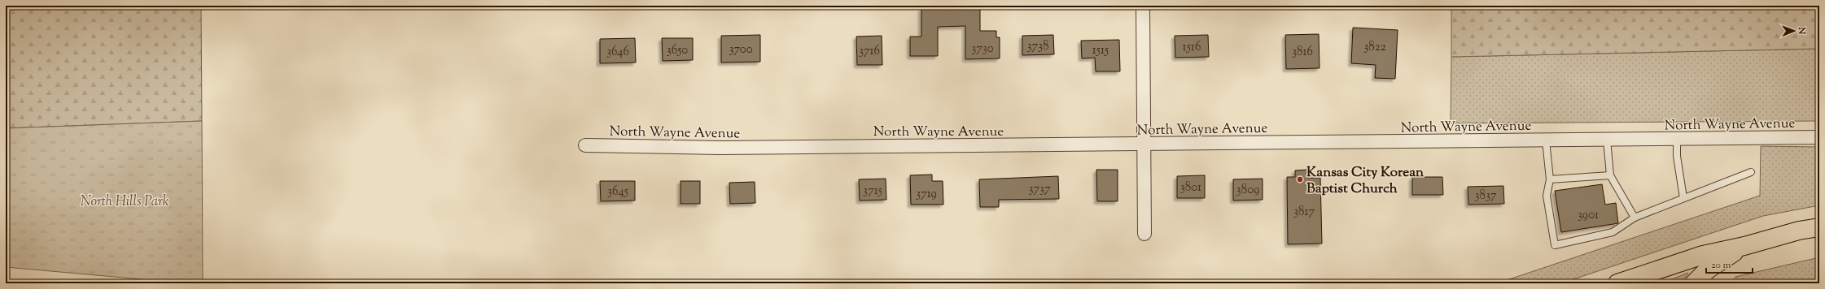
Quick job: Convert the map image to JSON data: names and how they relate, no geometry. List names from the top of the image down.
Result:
{
  "streets": {
    "street": ["North Wayne Avenue"]
  },
  "parks": ["North Hills Park"],
  "places": ["Kansas City Korean Baptist Church"],
  "house_numbers": [
    "3738",
    "1516",
    "3822",
    "3730",
    "3700",
    "3650",
    "1515",
    "3716",
    "3646",
    "3816",
    "3801",
    "3737",
    "3809",
    "3715",
    "3645",
    "3719",
    "3837",
    "3817",
    "3901"
  ],
  "scale_bar": "20 m",
  "north": "right"
}
